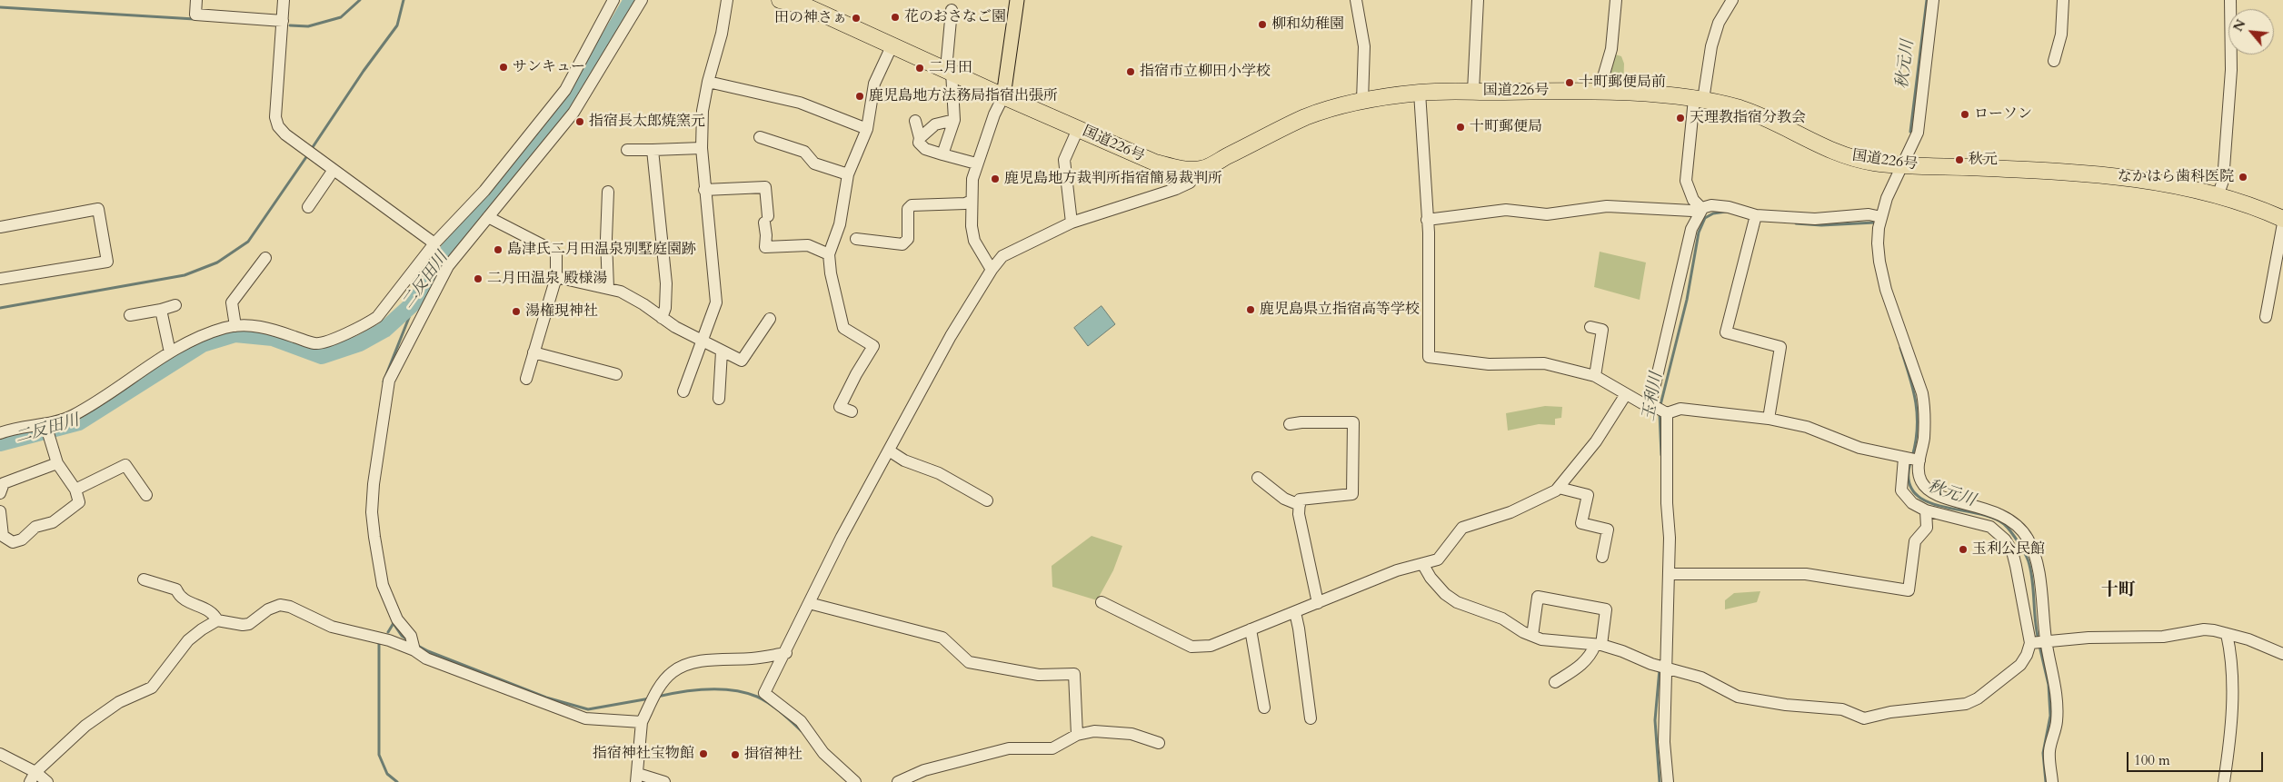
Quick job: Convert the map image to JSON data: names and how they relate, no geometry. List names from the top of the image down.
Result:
{
  "streets": {
    "highway": ["国道226号"]
  },
  "districts": ["十町"],
  "water": ["秋元川", "二反田川", "玉利川"],
  "places": [
    "花のおさなご園",
    "田の神さぁ",
    "柳和幼稚園",
    "サンキュー",
    "二月田",
    "指宿市立柳田小学校",
    "十町郵便局前",
    "鹿児島地方法務局指宿出張所",
    "ローソン",
    "天理教指宿分教会",
    "指宿長太郎焼窯元",
    "十町郵便局",
    "秋元",
    "なかはら歯科医院",
    "鹿児島地方裁判所指宿簡易裁判所",
    "島津氏二月田温泉別墅庭園跡",
    "二月田温泉 殿様湯",
    "鹿児島県立指宿高等学校",
    "湯権現神社",
    "玉利公民館",
    "指宿神社宝物館",
    "揖宿神社"
  ],
  "scale_bar": "100 m",
  "north": "top left"
}
